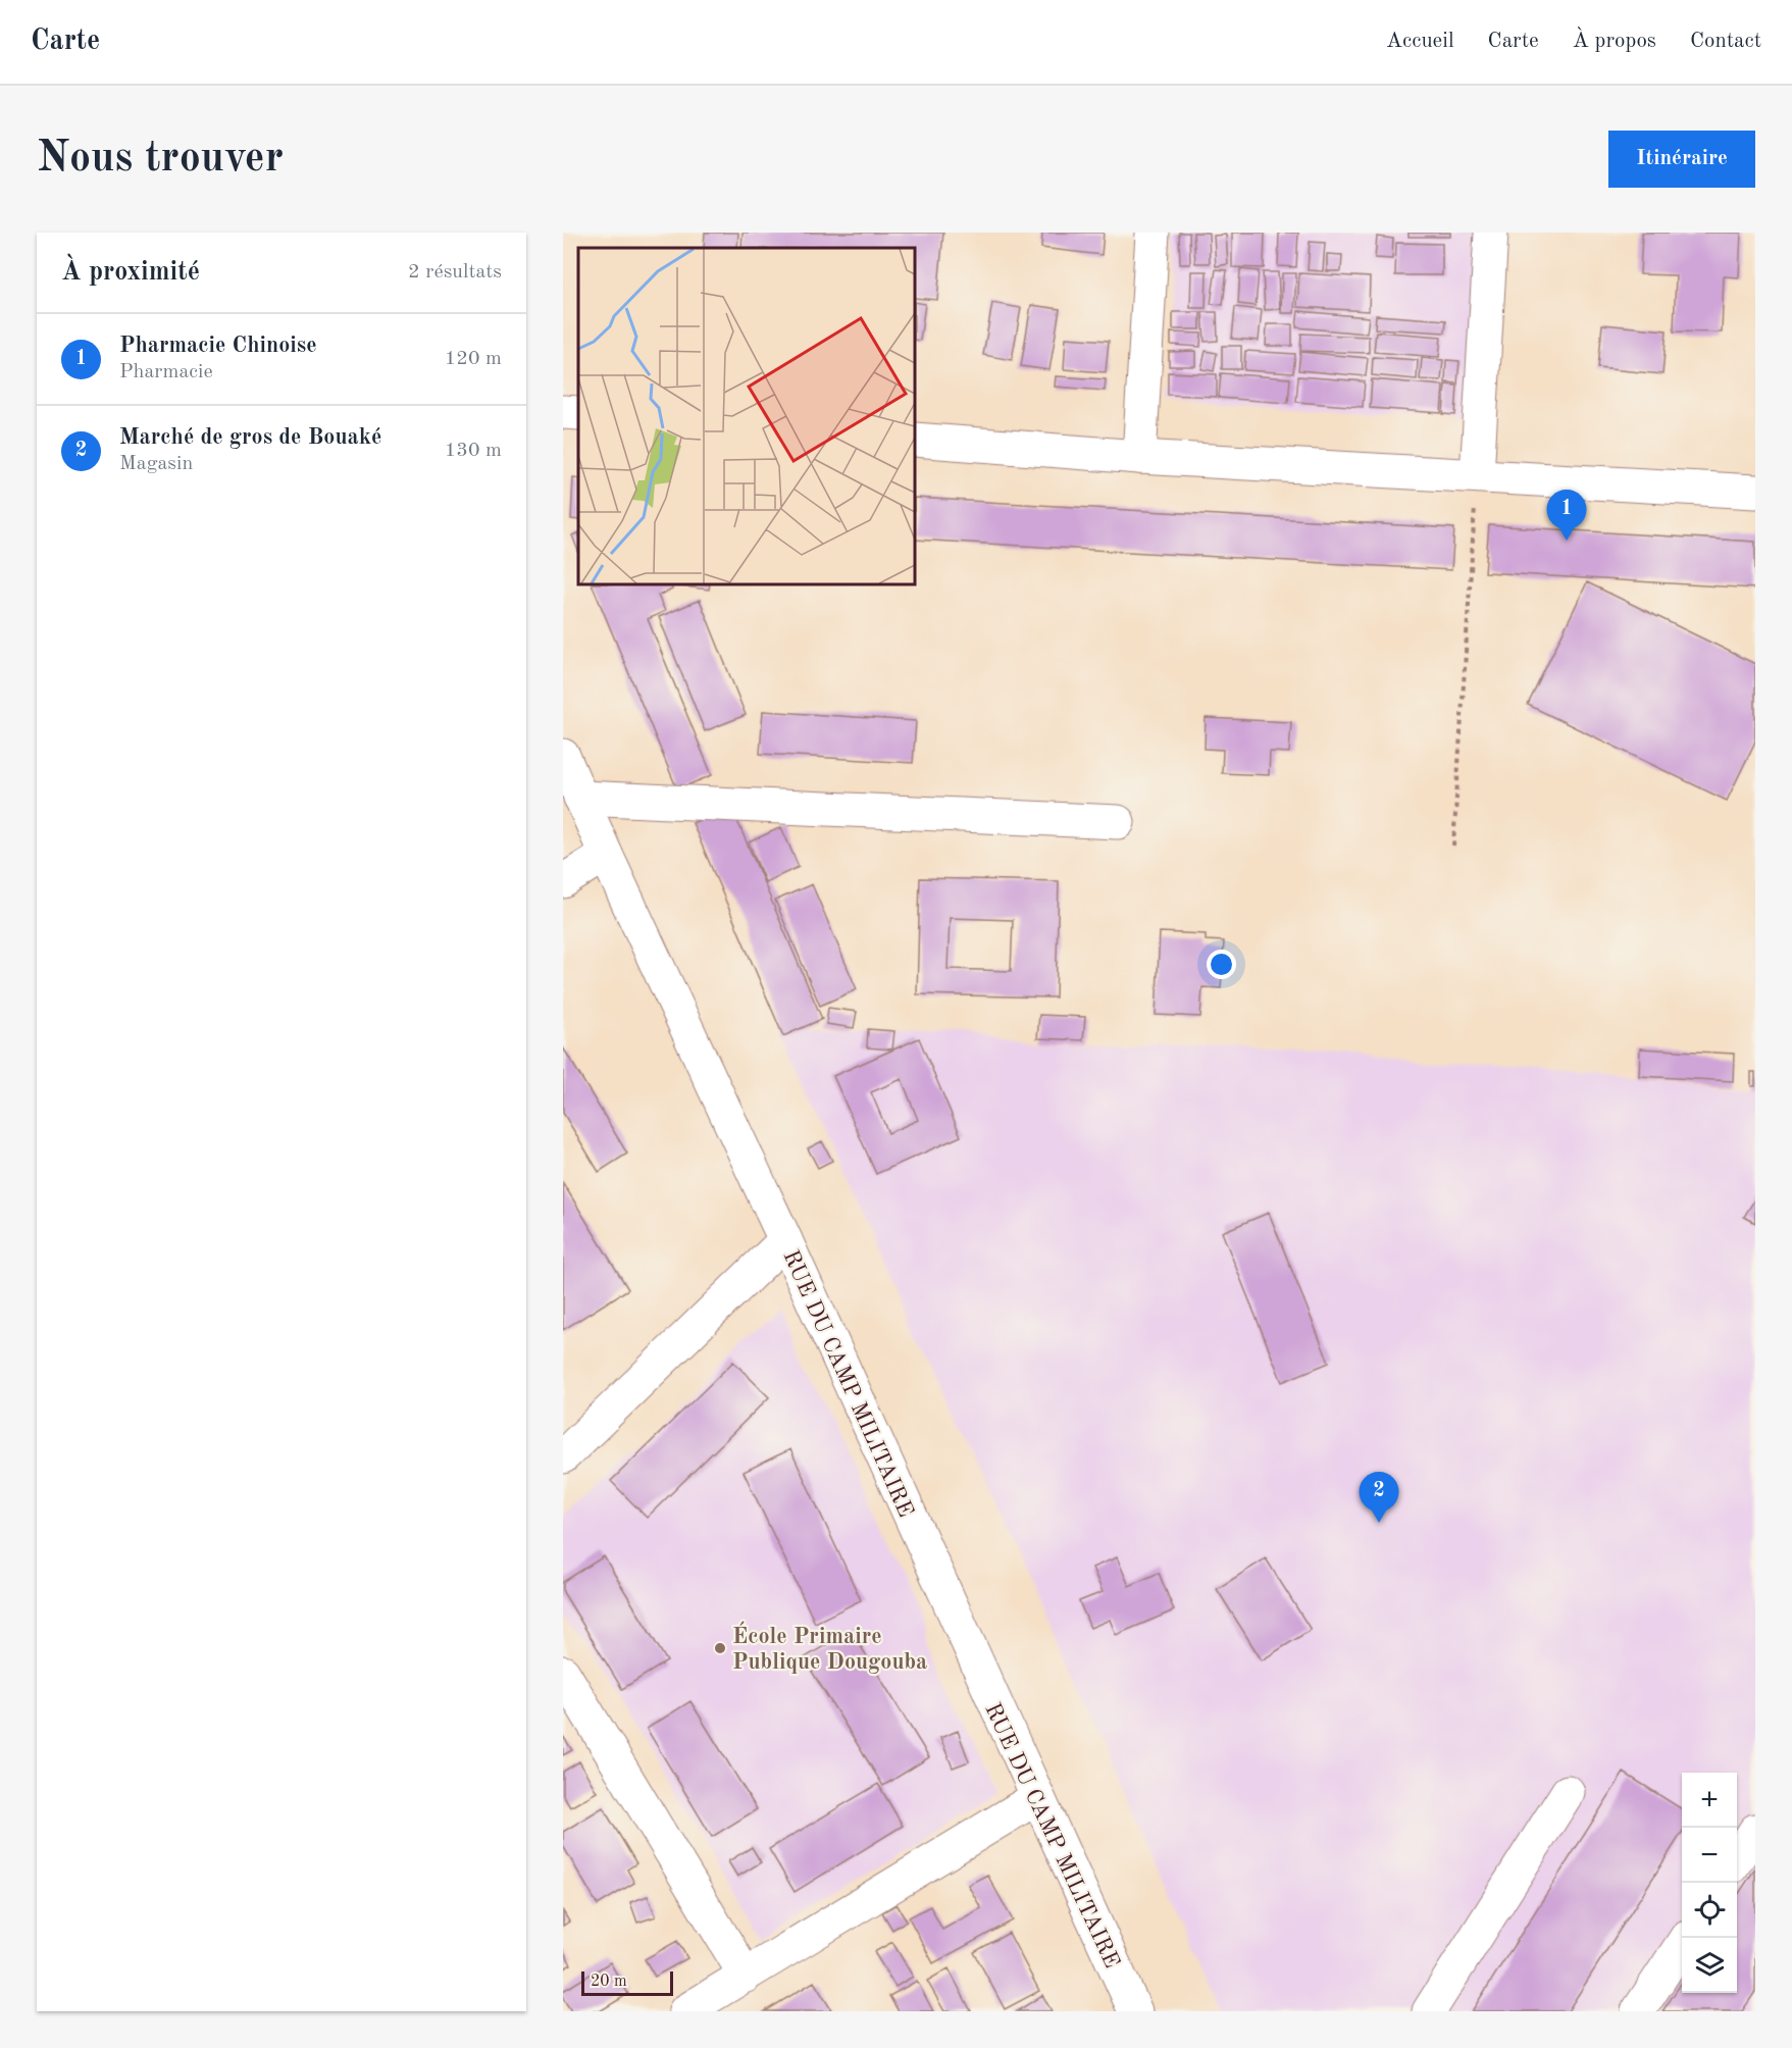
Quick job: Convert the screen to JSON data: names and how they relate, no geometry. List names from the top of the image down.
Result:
{
  "streets": {
    "street": ["RUE DU CAMP MILITAIRE"]
  },
  "places": ["École Primaire Publique Dougouba"],
  "scale_bar": "20 m",
  "page": {
    "header": "Carte",
    "nav": [
      "Accueil",
      "Carte",
      "À propos",
      "Contact"
    ],
    "buttons": "Itinéraire",
    "title": "Nous trouver",
    "heading": ["À proximité", "2 résultats"],
    "list": [
      {
        "mark": "1",
        "name": "Pharmacie Chinoise",
        "note": "Pharmacie",
        "value": "120 m"
      },
      {
        "mark": "2",
        "name": "Marché de gros de Bouaké",
        "note": "Magasin",
        "value": "130 m"
      }
    ],
    "pins": ["1", "2"],
    "map_buttons": ["+", "−"],
    "scale": "20 m"
  }
}
